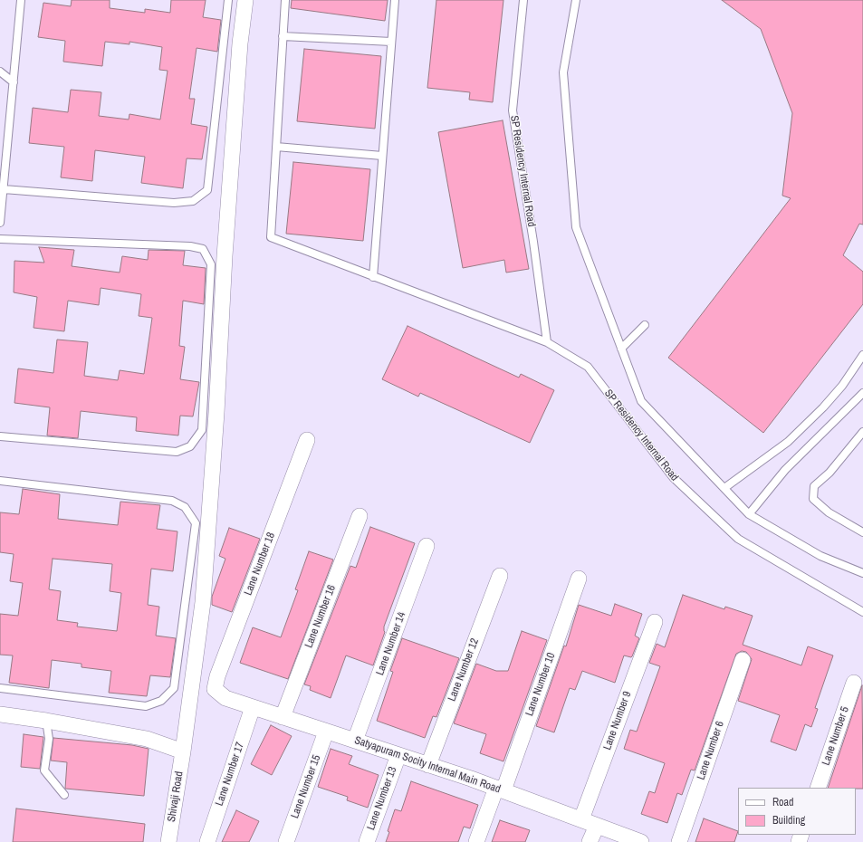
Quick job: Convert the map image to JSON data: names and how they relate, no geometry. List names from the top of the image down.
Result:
{
  "streets": {
    "street": [
      "Lane Number 18",
      "Lane Number 16",
      "Lane Number 14",
      "Lane Number 12",
      "Lane Number 10",
      "Lane Number 9",
      "Lane Number 5",
      "Lane Number 6",
      "Satyapuram Socity Internal Main Road",
      "Lane Number 17",
      "Lane Number 15",
      "Shivaji Road",
      "Lane Number 13"
    ],
    "lane": ["SP Residency Internal Road"]
  },
  "crossings": [
    ["Lane Number 18", "Satyapuram Socity Internal Main Road"],
    ["Lane Number 16", "Satyapuram Socity Internal Main Road"],
    ["Lane Number 14", "Satyapuram Socity Internal Main Road"],
    ["Lane Number 12", "Satyapuram Socity Internal Main Road"],
    ["Lane Number 10", "Satyapuram Socity Internal Main Road"],
    ["Lane Number 9", "Satyapuram Socity Internal Main Road"],
    ["Satyapuram Socity Internal Main Road", "Lane Number 17"],
    ["Satyapuram Socity Internal Main Road", "Lane Number 15"],
    ["Satyapuram Socity Internal Main Road", "Lane Number 13"]
  ],
  "legend": ["Road", "Building"]
}
